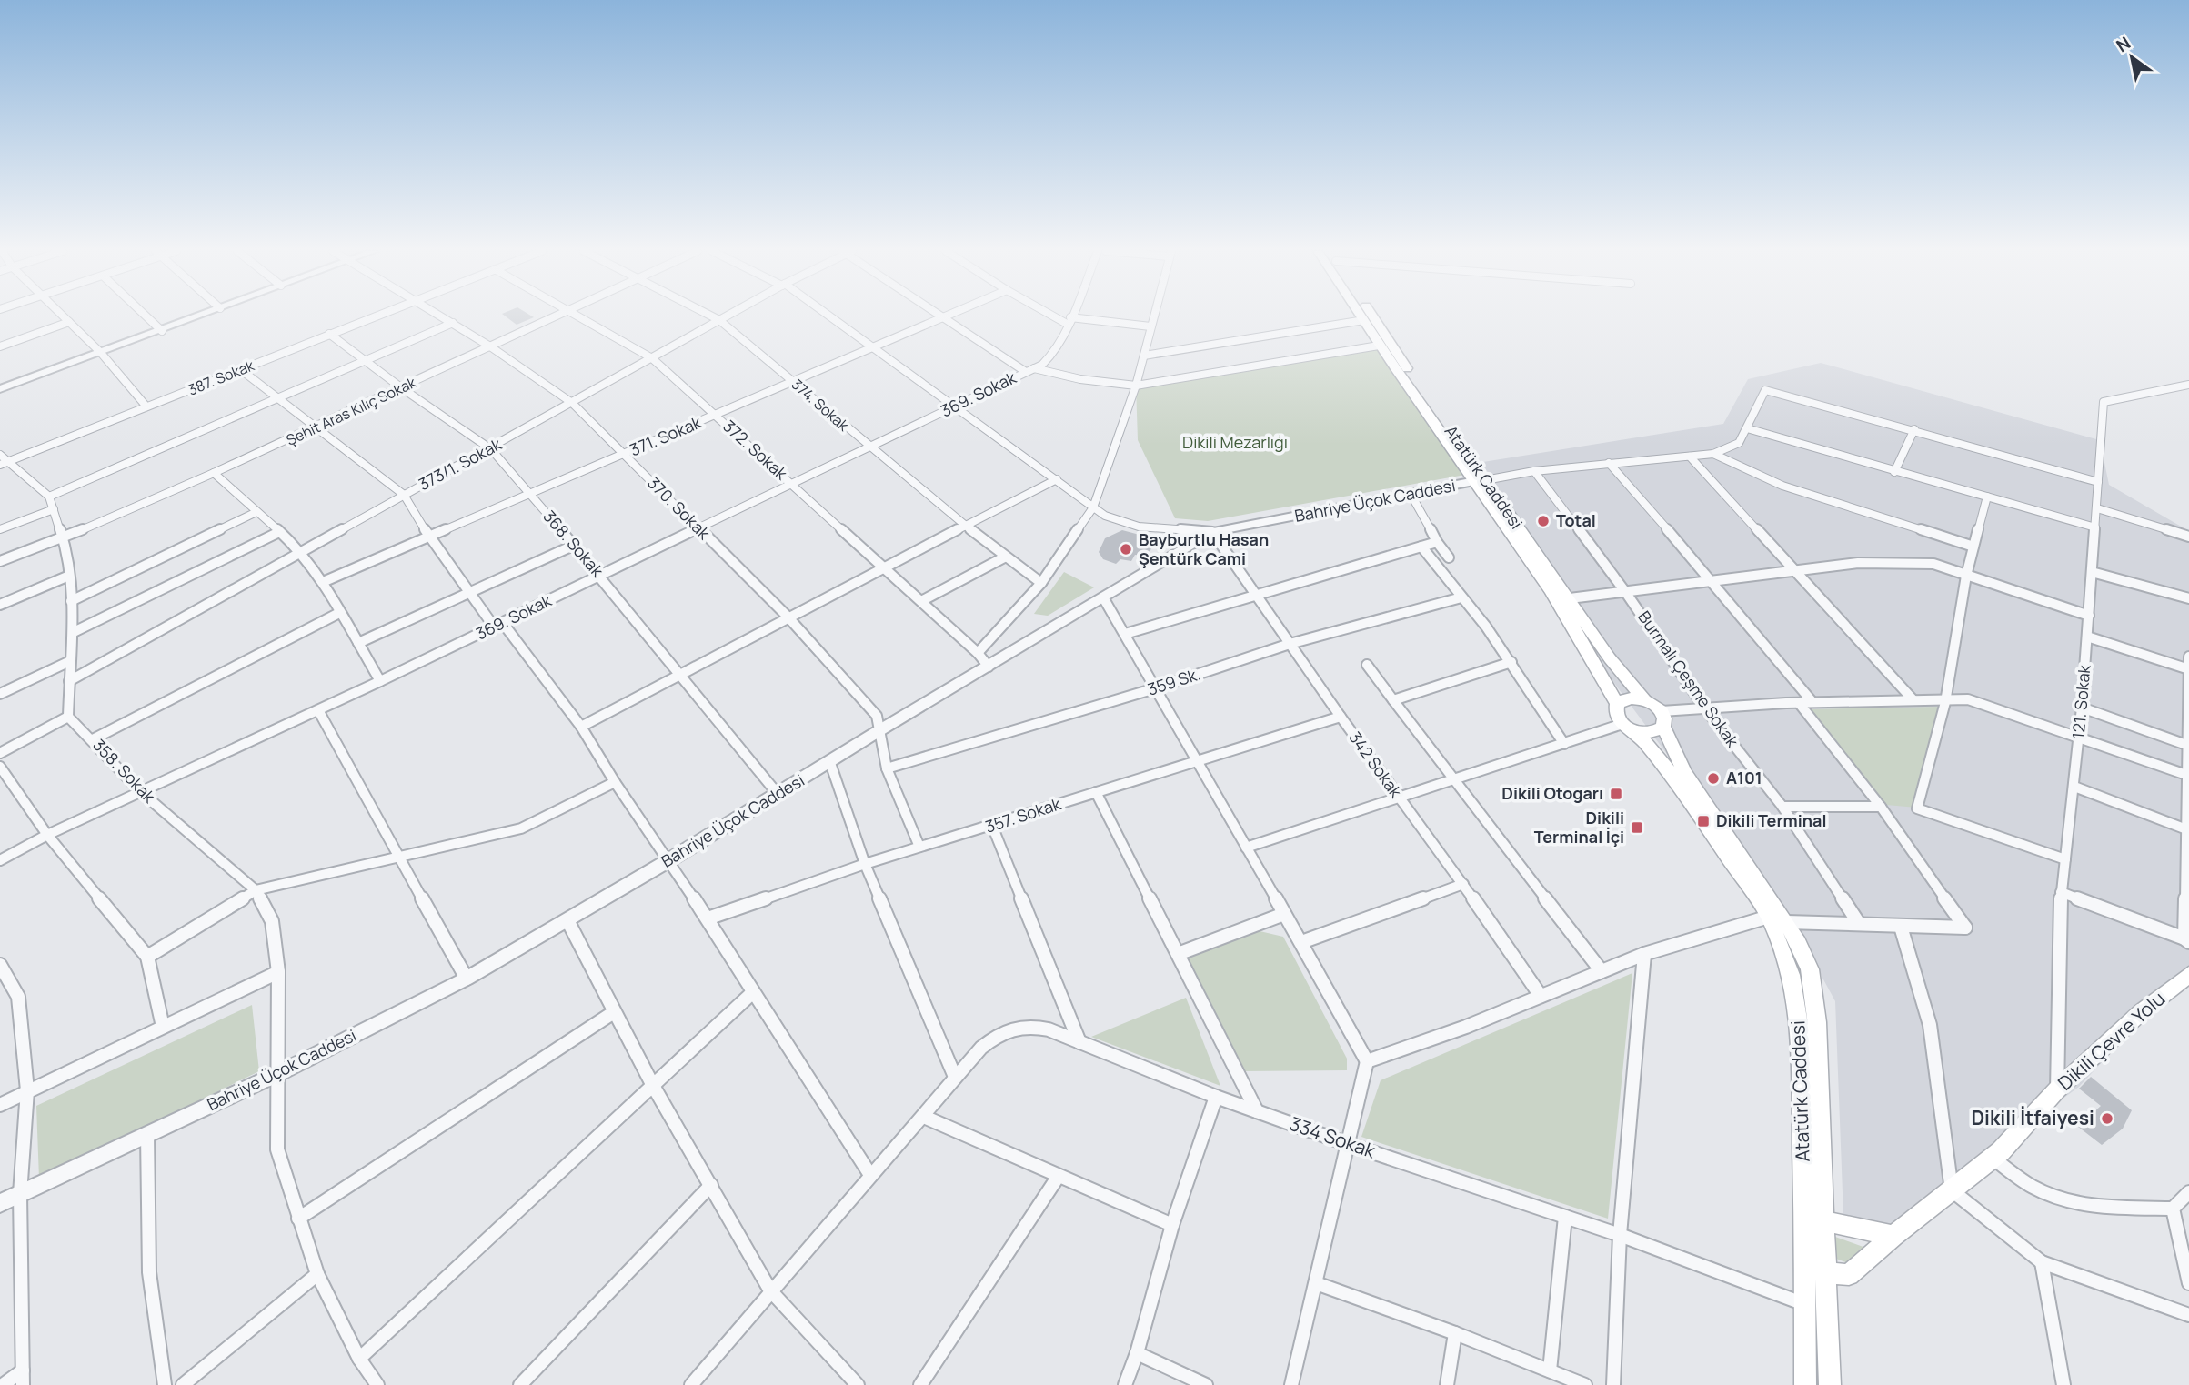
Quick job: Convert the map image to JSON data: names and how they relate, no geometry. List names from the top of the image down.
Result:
{
  "streets": {
    "main road": ["Atatürk Caddesi", "Dikili Çevre Yolu"],
    "street": [
      "387. Sokak",
      "369. Sokak",
      "374. Sokak",
      "Şehit Aras Kılıç Sokak",
      "371. Sokak",
      "372. Sokak",
      "373/1. Sokak",
      "Bahriye Üçok Caddesi",
      "370. Sokak",
      "368. Sokak",
      "Burmalı Çeşme Sokak",
      "359 Sk.",
      "121. Sokak",
      "342 Sokak",
      "358. Sokak",
      "357. Sokak",
      "334 Sokak"
    ]
  },
  "crossings": [
    ["387. Sokak", "368. Sokak"],
    ["369. Sokak", "374. Sokak"],
    ["369. Sokak", "372. Sokak"],
    ["369. Sokak", "370. Sokak"],
    ["369. Sokak", "368. Sokak"],
    ["369. Sokak", "358. Sokak"],
    ["374. Sokak", "371. Sokak"],
    ["374. Sokak", "373/1. Sokak"],
    ["Şehit Aras Kılıç Sokak", "370. Sokak"],
    ["Şehit Aras Kılıç Sokak", "368. Sokak"],
    ["371. Sokak", "372. Sokak"],
    ["371. Sokak", "370. Sokak"],
    ["371. Sokak", "368. Sokak"],
    ["372. Sokak", "373/1. Sokak"],
    ["372. Sokak", "Bahriye Üçok Caddesi"],
    ["373/1. Sokak", "370. Sokak"],
    ["373/1. Sokak", "368. Sokak"],
    ["Atatürk Caddesi", "Bahriye Üçok Caddesi"],
    ["Atatürk Caddesi", "Dikili Çevre Yolu"],
    ["Atatürk Caddesi", "334 Sokak"],
    ["Bahriye Üçok Caddesi", "370. Sokak"],
    ["Bahriye Üçok Caddesi", "368. Sokak"],
    ["Bahriye Üçok Caddesi", "342 Sokak"],
    ["Bahriye Üçok Caddesi", "358. Sokak"],
    ["359 Sk.", "342 Sokak"],
    ["121. Sokak", "Dikili Çevre Yolu"],
    ["342 Sokak", "357. Sokak"]
  ],
  "parks": ["Dikili Mezarlığı"],
  "places": {
    "other": [
      "Total",
      "Bayburtlu Hasan Şentürk Cami",
      "A101",
      "Dikili İtfaiyesi"
    ],
    "transit": ["Dikili Otogarı", "Dikili Terminal", "Dikili Terminal İçi"]
  },
  "north": "top left"
}
